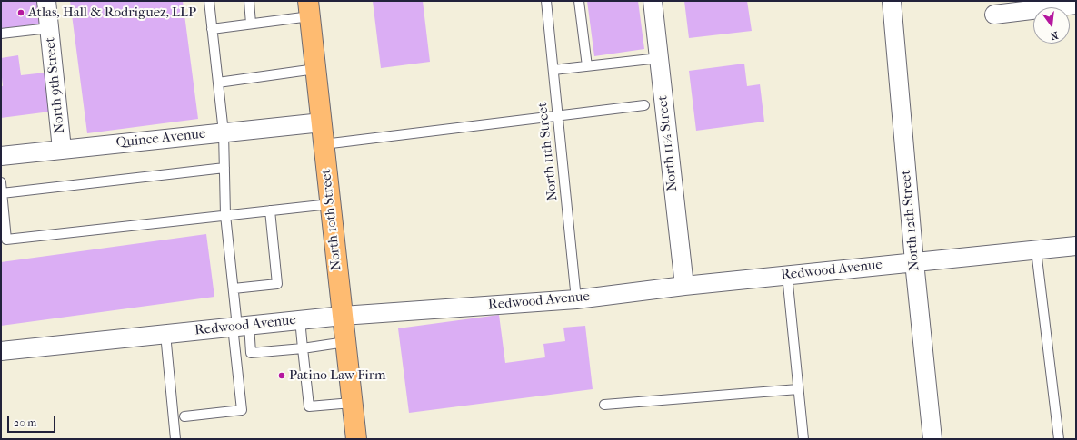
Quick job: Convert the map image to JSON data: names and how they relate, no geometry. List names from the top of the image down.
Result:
{
  "streets": {
    "main road": ["North 10th Street"],
    "street": [
      "North 9th Street",
      "Quince Avenue",
      "North 11½ Street",
      "North 12th Street",
      "Redwood Avenue"
    ],
    "lane": ["North 11th Street"]
  },
  "crossings": [
    ["North 9th Street", "Quince Avenue"],
    ["Quince Avenue", "North 10th Street"],
    ["North 11½ Street", "Redwood Avenue"],
    ["North 11th Street", "Redwood Avenue"],
    ["North 10th Street", "Redwood Avenue"],
    ["North 12th Street", "Redwood Avenue"]
  ],
  "places": ["Atlas, Hall & Rodriguez, LLP", "Patino Law Firm"],
  "scale_bar": "20 m",
  "north": "bottom"
}
